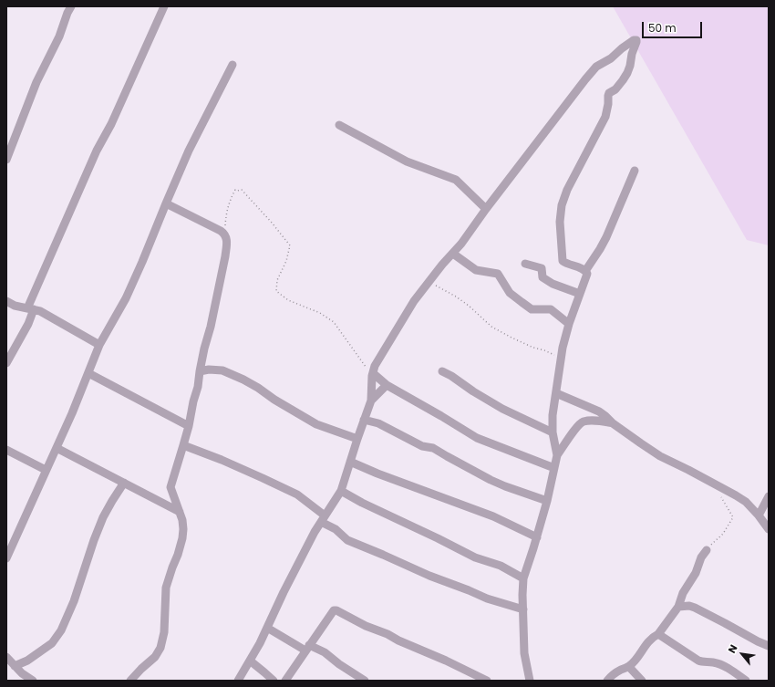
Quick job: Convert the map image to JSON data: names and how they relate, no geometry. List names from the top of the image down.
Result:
{
  "scale_bar": "50 m",
  "north": "top left"
}
